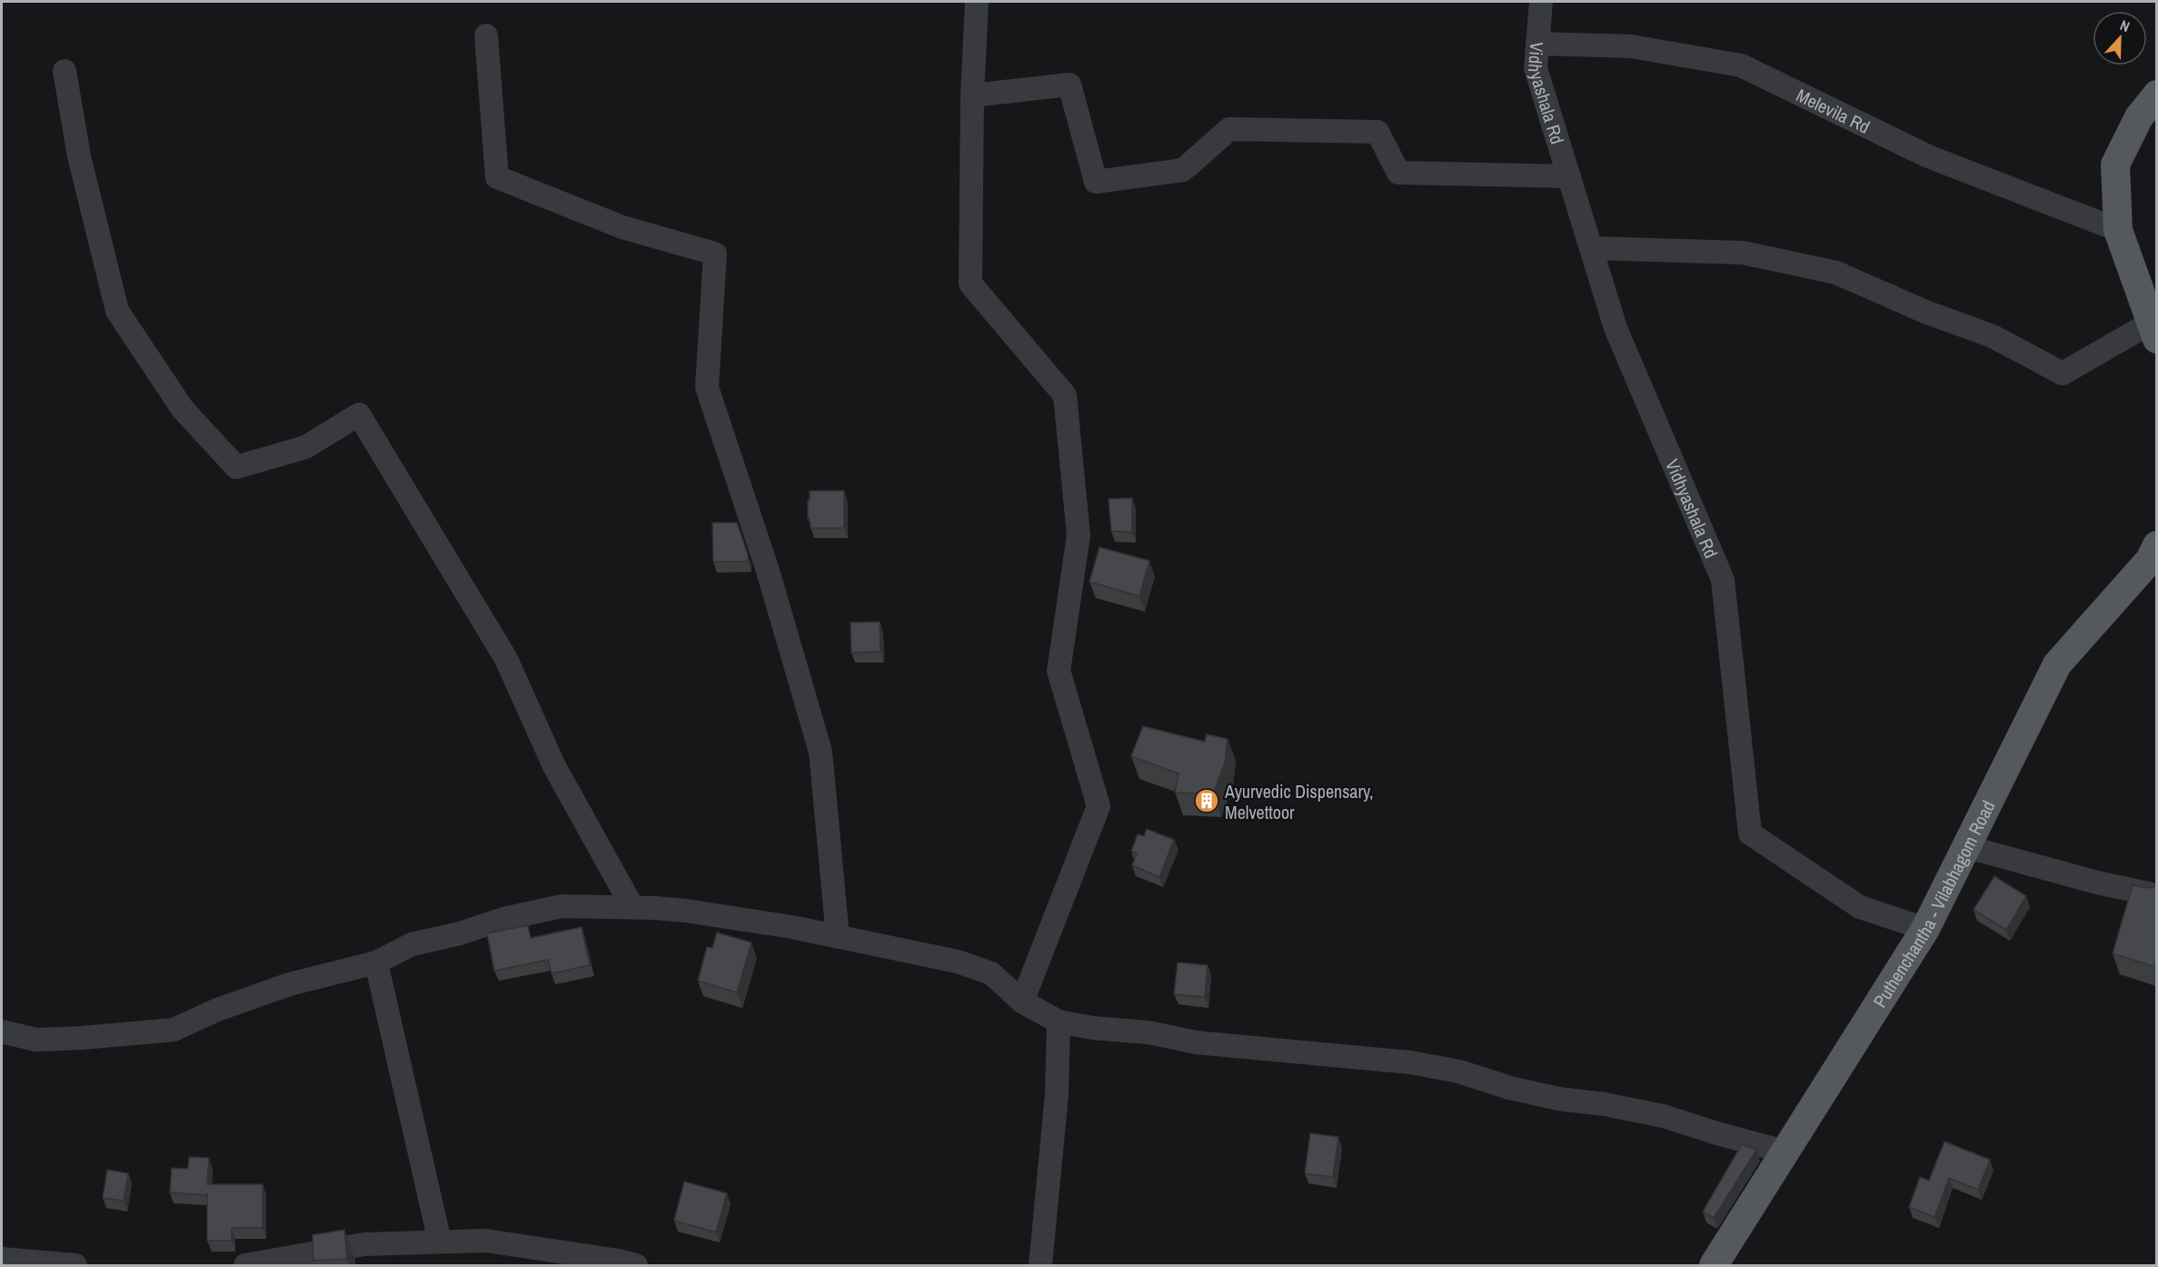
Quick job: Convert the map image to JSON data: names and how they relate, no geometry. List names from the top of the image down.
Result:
{
  "streets": {
    "main road": ["Puthenchantha - Vilabhagom Road"],
    "street": ["Vidhyashala Rd", "Melevila Rd"]
  },
  "crossings": [
    ["Vidhyashala Rd", "Melevila Rd"],
    ["Vidhyashala Rd", "Puthenchantha - Vilabhagom Road"]
  ],
  "places": {
    "building": ["Ayurvedic Dispensary, Melvettoor"]
  },
  "north": "top"
}
